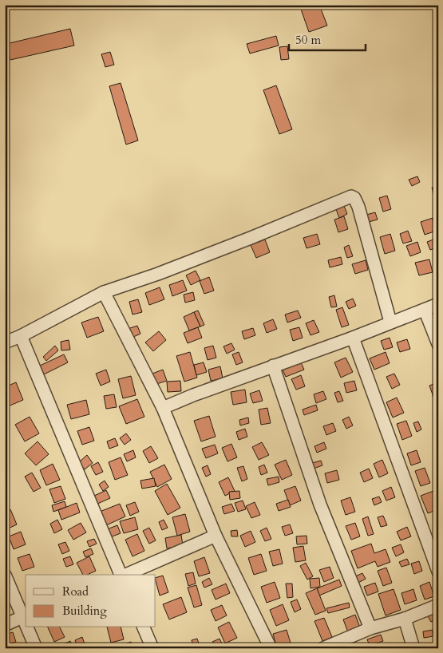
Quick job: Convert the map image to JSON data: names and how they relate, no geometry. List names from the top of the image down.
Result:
{
  "legend": ["Road", "Building"],
  "scale_bar": "50 m"
}
